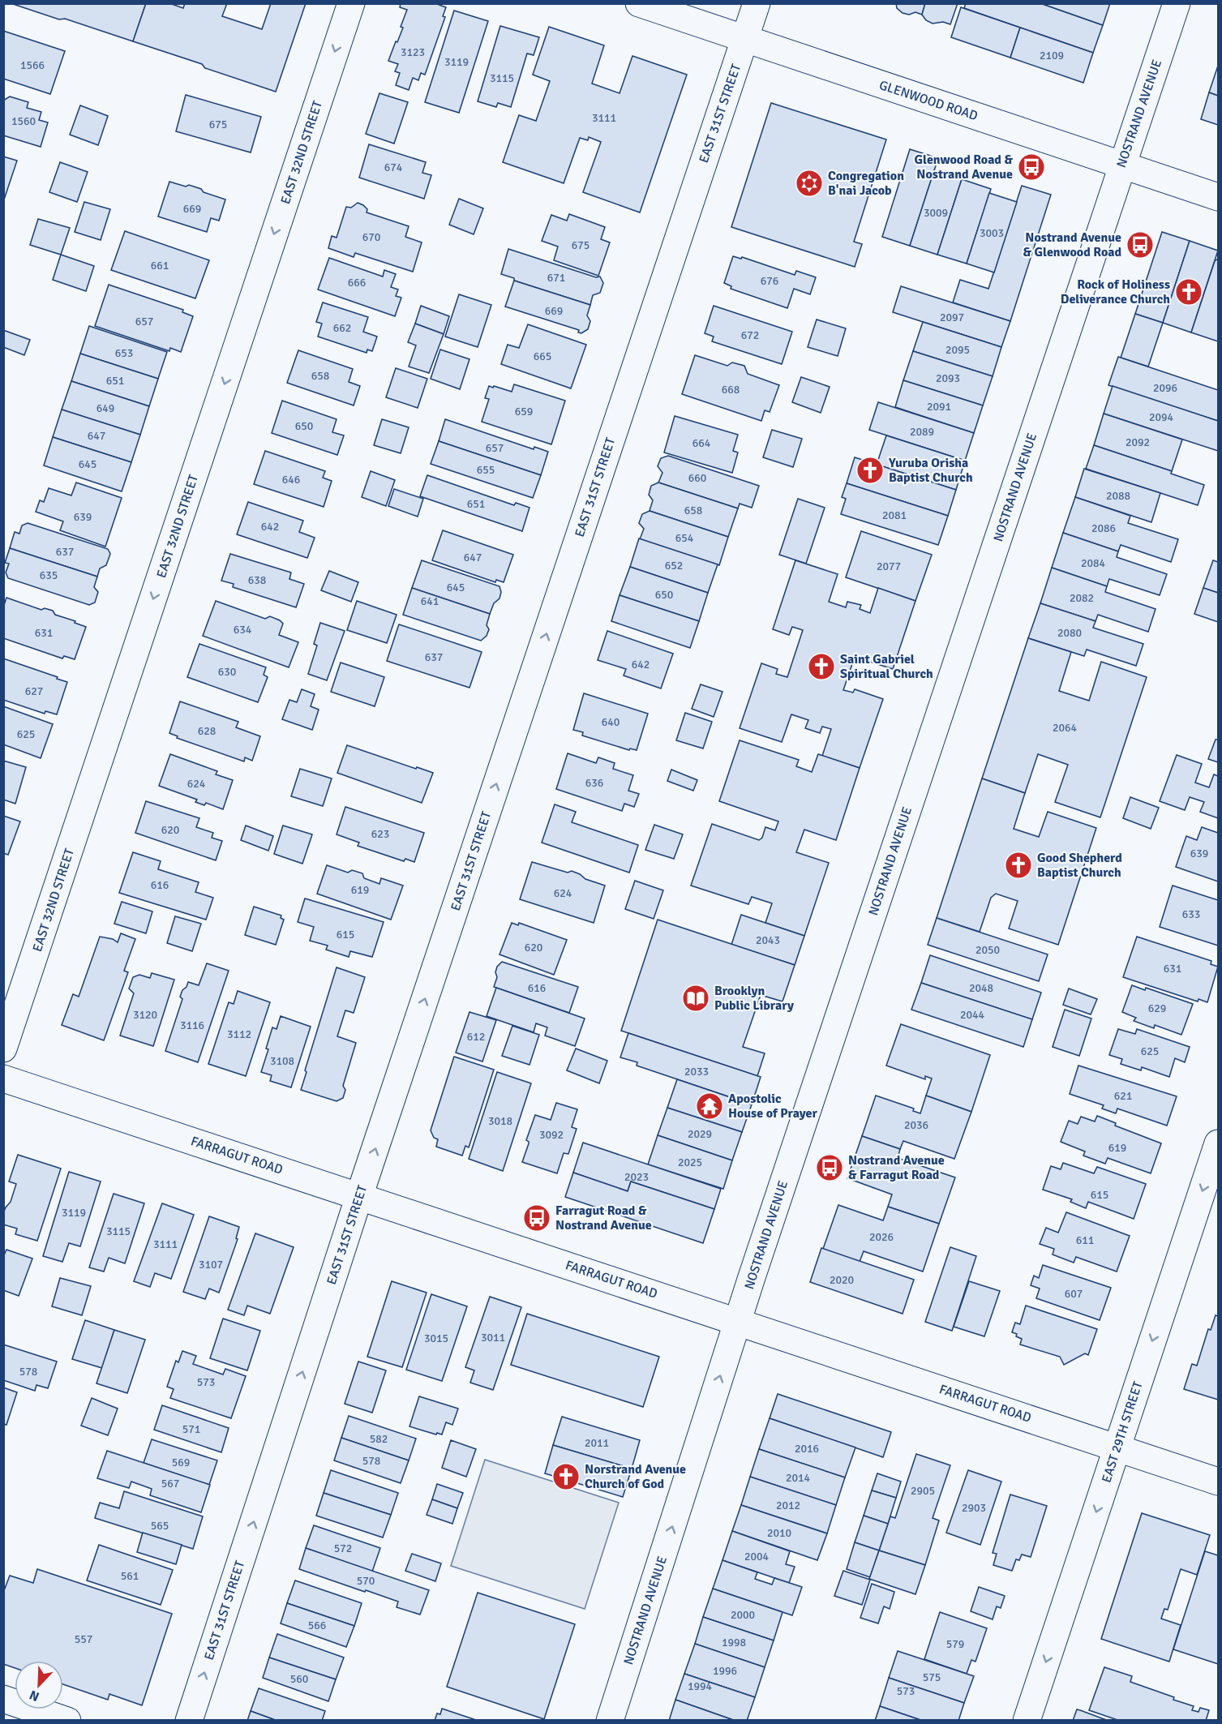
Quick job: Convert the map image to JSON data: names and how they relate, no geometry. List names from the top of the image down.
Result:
{
  "streets": {
    "street": [
      "GLENWOOD ROAD",
      "EAST 31ST STREET",
      "NOSTRAND AVENUE",
      "EAST 32ND STREET",
      "FARRAGUT ROAD",
      "EAST 29TH STREET"
    ]
  },
  "crossings": [
    ["GLENWOOD ROAD", "EAST 31ST STREET"],
    ["GLENWOOD ROAD", "NOSTRAND AVENUE"],
    ["EAST 31ST STREET", "FARRAGUT ROAD"],
    ["NOSTRAND AVENUE", "FARRAGUT ROAD"],
    ["FARRAGUT ROAD", "EAST 29TH STREET"]
  ],
  "one_way": ["EAST 31ST STREET", "EAST 32ND STREET", "EAST 29TH STREET"],
  "places": {
    "bus stop": [
      "Glenwood Road & Nostrand Avenue",
      "Nostrand Avenue & Glenwood Road",
      "Nostrand Avenue & Farragut Road",
      "Farragut Road & Nostrand Avenue"
    ],
    "synagogue": ["Congregation B'nai Jacob"],
    "church": [
      "Rock of Holiness Deliverance Church",
      "Yuruba Orisha Baptist Church",
      "Saint Gabriel Spiritual Church",
      "Good Shepherd Baptist Church",
      "Norstrand Avenue Church of God"
    ],
    "library": ["Brooklyn Public Library"],
    "temple": ["Apostolic House of Prayer"]
  },
  "house_numbers": [
    "3123",
    "2109",
    "3119",
    "1566",
    "3115",
    "3111",
    "1560",
    "675",
    "674",
    "669",
    "3009",
    "3003",
    "670",
    "675",
    "661",
    "671",
    "676",
    "666",
    "669",
    "2097",
    "657",
    "662",
    "672",
    "2095",
    "653",
    "665",
    "658",
    "2093",
    "651",
    "2096",
    "668",
    "2091",
    "649",
    "659",
    "2094",
    "650",
    "2089",
    "647",
    "2092",
    "664",
    "657",
    "645",
    "655",
    "660",
    "646",
    "2088",
    "651",
    "658",
    "2081",
    "639",
    "642",
    "2086",
    "654",
    "637",
    "647",
    "2084",
    "652",
    "2077",
    "635",
    "638",
    "645",
    "650",
    "2082",
    "641",
    "634",
    "631",
    "2080",
    "637",
    "642",
    "630",
    "627",
    "640",
    "2064",
    "628",
    "625",
    "636",
    "624",
    "620",
    "623",
    "639",
    "616",
    "619",
    "624",
    "633",
    "615",
    "2043",
    "620",
    "2050",
    "631",
    "616",
    "2048",
    "629",
    "3120",
    "2044",
    "3116",
    "3112",
    "612",
    "625",
    "3108",
    "2033",
    "621",
    "3018",
    "2036",
    "2029",
    "3092",
    "619",
    "2025",
    "2023",
    "615",
    "3119",
    "3115",
    "2026",
    "611",
    "3111",
    "3107",
    "2020",
    "607",
    "3011",
    "3015",
    "578",
    "573",
    "571",
    "582",
    "2011",
    "2016",
    "578",
    "569",
    "2014",
    "567",
    "2905",
    "2012",
    "2903",
    "565",
    "2010",
    "572",
    "2004",
    "561",
    "570",
    "2000",
    "566",
    "557",
    "1998",
    "579",
    "1996",
    "575",
    "560",
    "1994",
    "573"
  ],
  "north": "bottom left"
}
